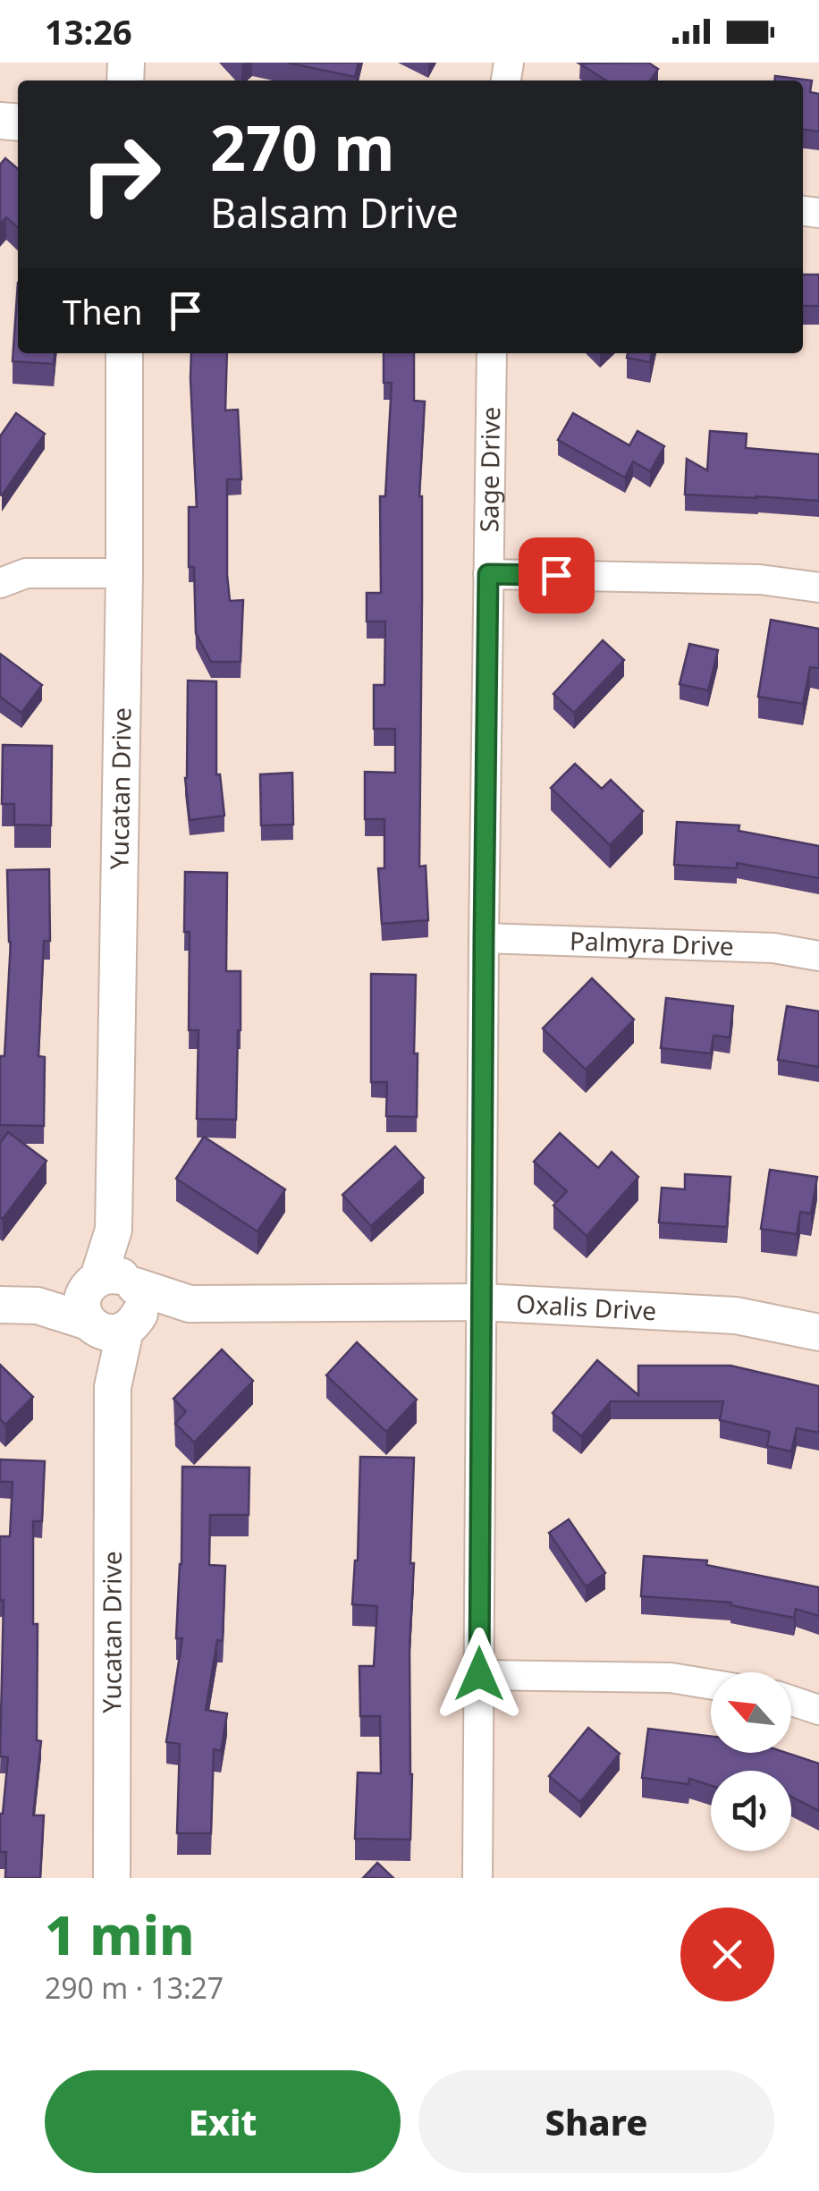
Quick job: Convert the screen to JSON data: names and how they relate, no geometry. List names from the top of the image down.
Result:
{
  "streets": {
    "street": [
      "Sage Drive",
      "Yucatan Drive",
      "Palmyra Drive",
      "Oxalis Drive"
    ]
  },
  "crossings": [
    ["Sage Drive", "Palmyra Drive"],
    ["Sage Drive", "Oxalis Drive"],
    ["Yucatan Drive", "Oxalis Drive"]
  ],
  "north": "top left",
  "page": {
    "status": "13:26",
    "turn": ["270 m", "Balsam Drive"],
    "then": "Then",
    "heading": ["1 min", "290 m · 13:27"],
    "buttons": ["Exit", "Share"]
  }
}
